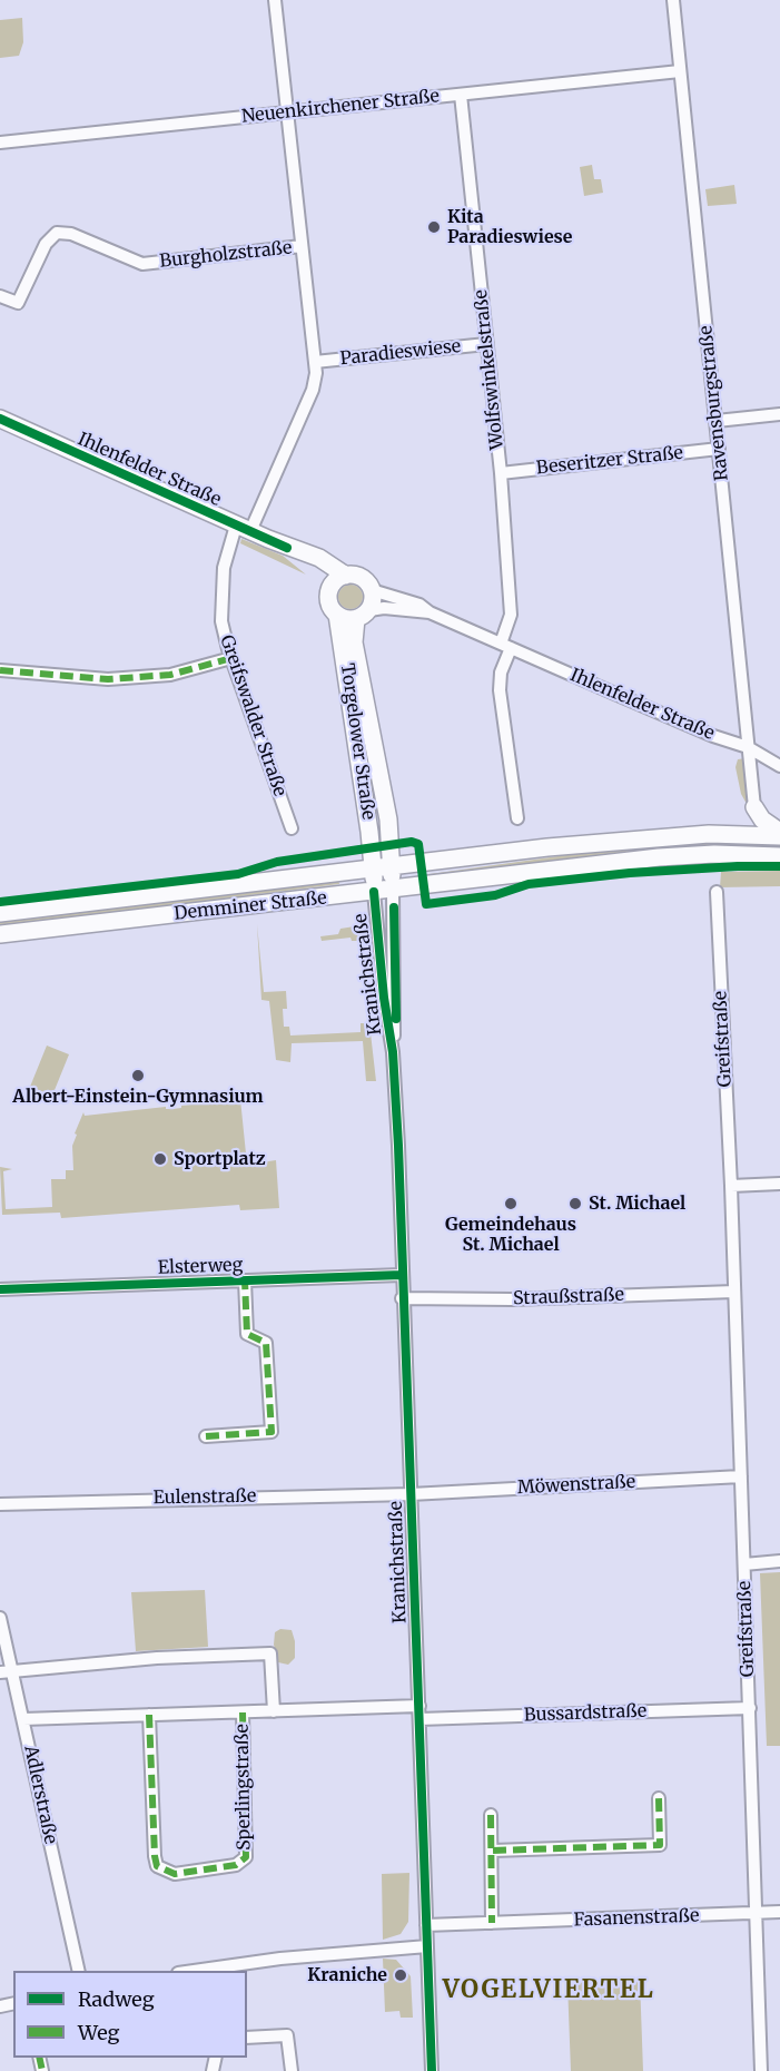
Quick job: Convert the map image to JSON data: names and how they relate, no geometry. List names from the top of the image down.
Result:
{
  "streets": {
    "main road": ["Ihlenfelder Straße", "Torgelower Straße", "Demminer Straße"],
    "street": [
      "Neuenkirchener Straße",
      "Burgholzstraße",
      "Paradieswiese",
      "Wolfswinkelstraße",
      "Ravensburgstraße",
      "Beseritzer Straße",
      "Greifswalder Straße",
      "Kranichstraße",
      "Greifstraße",
      "Elsterweg",
      "Straußstraße",
      "Möwenstraße",
      "Eulenstraße",
      "Bussardstraße",
      "Sperlingstraße",
      "Adlerstraße",
      "Fasanenstraße"
    ]
  },
  "crossings": [
    ["Neuenkirchener Straße", "Burgholzstraße"],
    ["Neuenkirchener Straße", "Wolfswinkelstraße"],
    ["Neuenkirchener Straße", "Ravensburgstraße"],
    ["Burgholzstraße", "Paradieswiese"],
    ["Burgholzstraße", "Ihlenfelder Straße"],
    ["Burgholzstraße", "Greifswalder Straße"],
    ["Paradieswiese", "Wolfswinkelstraße"],
    ["Wolfswinkelstraße", "Beseritzer Straße"],
    ["Wolfswinkelstraße", "Ihlenfelder Straße"],
    ["Ravensburgstraße", "Beseritzer Straße"],
    ["Ravensburgstraße", "Ihlenfelder Straße"],
    ["Ihlenfelder Straße", "Greifswalder Straße"],
    ["Ihlenfelder Straße", "Torgelower Straße"],
    ["Torgelower Straße", "Demminer Straße"],
    ["Torgelower Straße", "Kranichstraße"],
    ["Demminer Straße", "Kranichstraße"],
    ["Kranichstraße", "Elsterweg"],
    ["Kranichstraße", "Straußstraße"],
    ["Kranichstraße", "Möwenstraße"],
    ["Kranichstraße", "Eulenstraße"],
    ["Kranichstraße", "Bussardstraße"],
    ["Kranichstraße", "Sperlingstraße"],
    ["Kranichstraße", "Fasanenstraße"],
    ["Greifstraße", "Straußstraße"],
    ["Greifstraße", "Möwenstraße"],
    ["Greifstraße", "Bussardstraße"],
    ["Greifstraße", "Fasanenstraße"],
    ["Möwenstraße", "Eulenstraße"],
    ["Sperlingstraße", "Adlerstraße"]
  ],
  "districts": ["VOGELVIERTEL"],
  "places": [
    "Kita Paradieswiese",
    "Albert-Einstein-Gymnasium",
    "Sportplatz",
    "Gemeindehaus St. Michael",
    "St. Michael",
    "Kraniche"
  ],
  "legend": ["Radweg", "Weg"]
}
